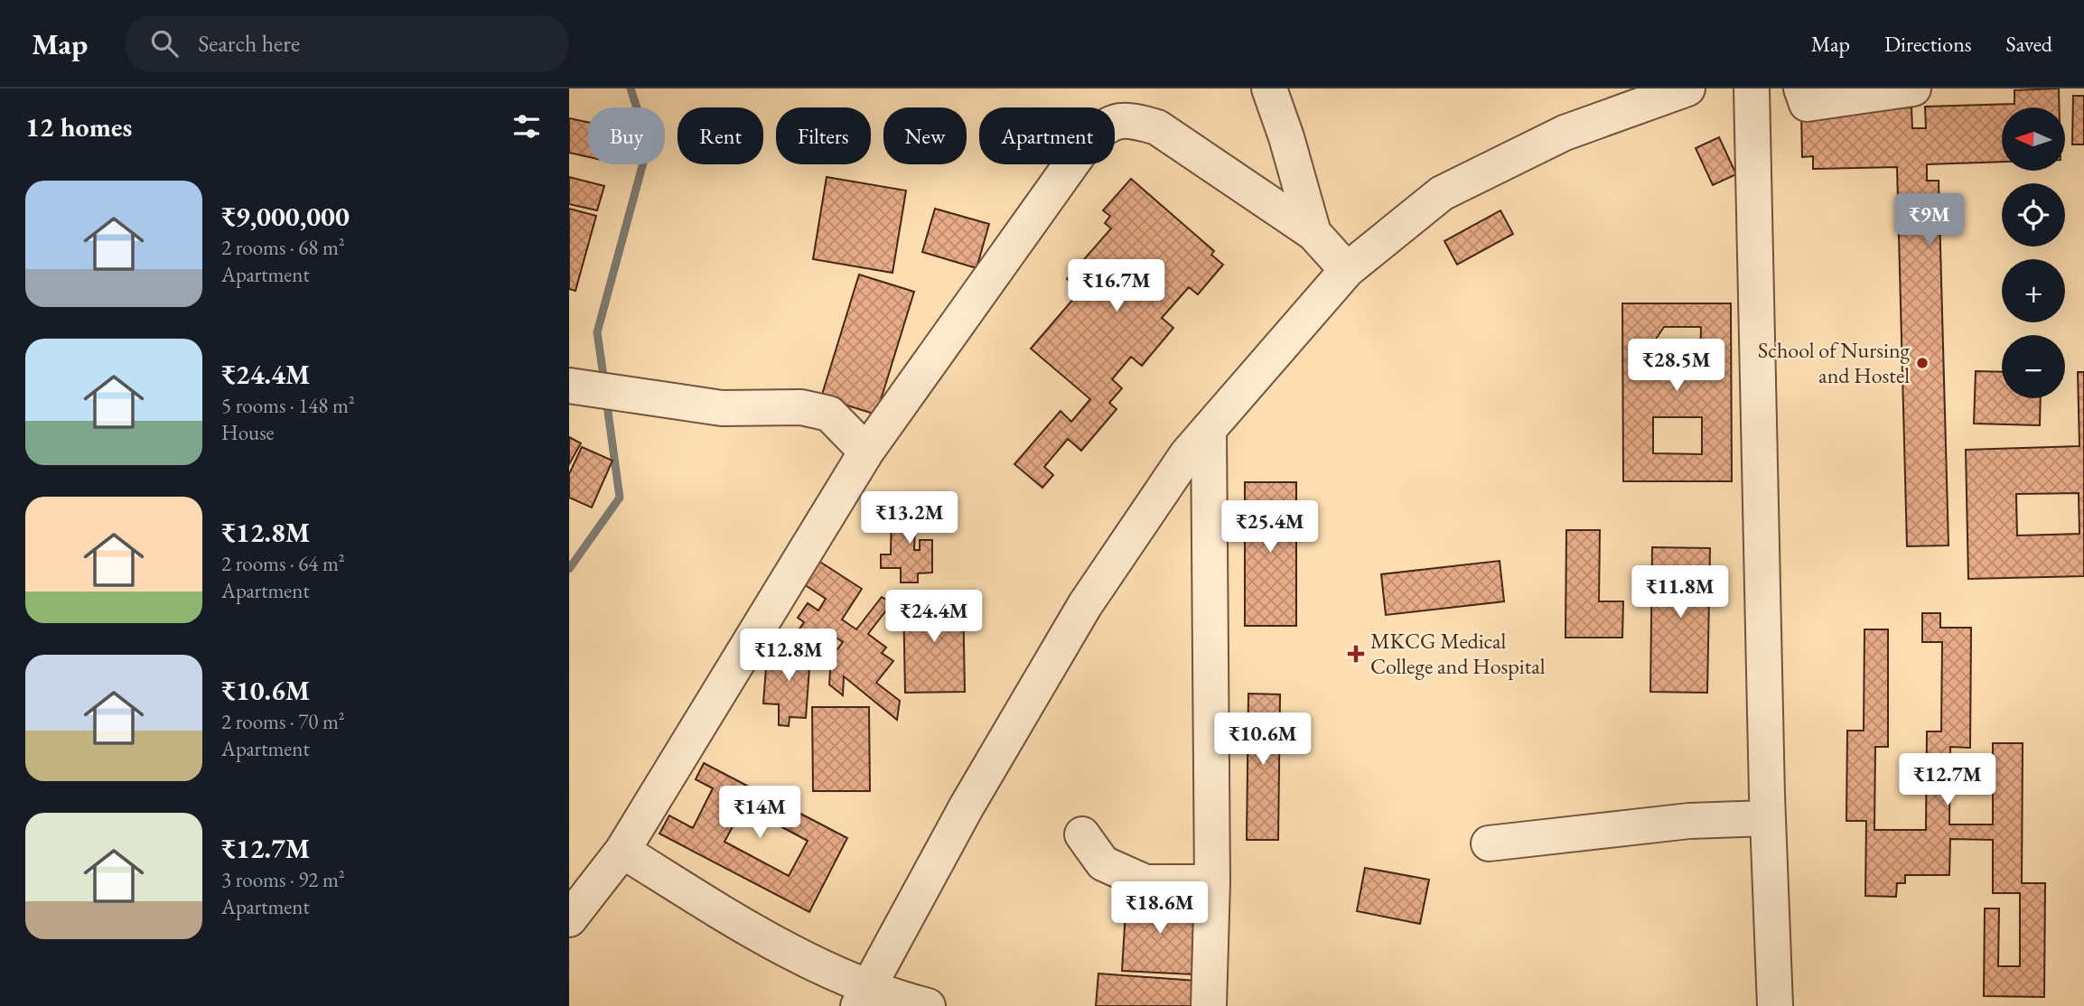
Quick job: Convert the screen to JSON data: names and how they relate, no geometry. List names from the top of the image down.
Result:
{
  "places": {
    "other": ["School of Nursing and Hostel"],
    "health": ["MKCG Medical College and Hospital"]
  },
  "north": "left",
  "page": {
    "header": "Map",
    "search": "Search here",
    "nav": ["Map", "Directions", "Saved"],
    "heading": "12 homes",
    "map_buttons": ["+", "−"],
    "chip": [
      "Buy",
      "Rent",
      "Filters",
      "New",
      "Apartment"
    ],
    "list": [
      {
        "name": "₹9,000,000",
        "note": "2 rooms · 68 m² · Apartment"
      },
      {
        "name": "₹24.4M",
        "note": "5 rooms · 148 m² · House"
      },
      {
        "name": "₹12.8M",
        "note": "2 rooms · 64 m² · Apartment"
      },
      {
        "name": "₹10.6M",
        "note": "2 rooms · 70 m² · Apartment"
      },
      {
        "name": "₹12.7M",
        "note": "3 rooms · 92 m² · Apartment"
      }
    ],
    "price": [
      "₹9M",
      "₹16.7M",
      "₹28.5M",
      "₹13.2M",
      "₹25.4M",
      "₹11.8M",
      "₹24.4M",
      "₹12.8M",
      "₹10.6M",
      "₹12.7M",
      "₹14M",
      "₹18.6M"
    ]
  }
}
